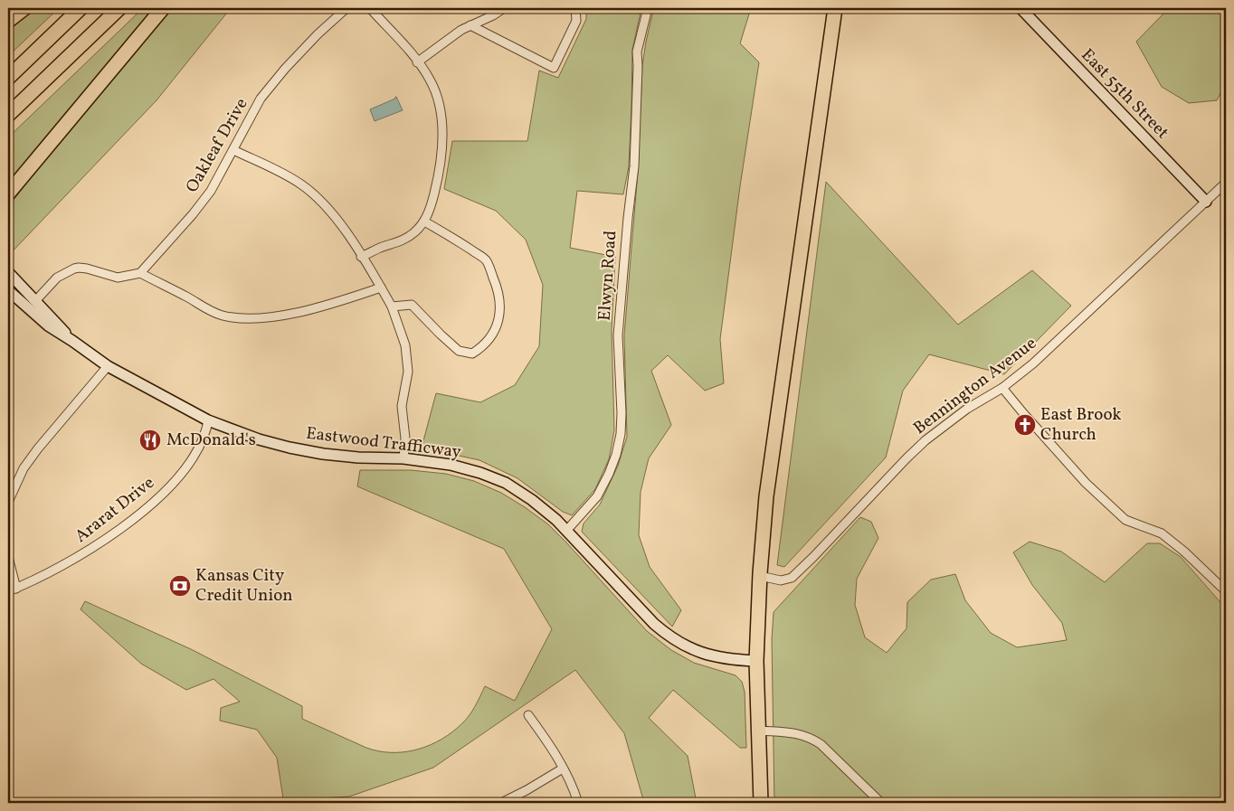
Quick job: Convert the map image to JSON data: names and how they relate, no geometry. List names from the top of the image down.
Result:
{
  "streets": {
    "main road": ["East 55th Street", "Eastwood Trafficway"],
    "street": [
      "Oakleaf Drive",
      "Elwyn Road",
      "Bennington Avenue",
      "Ararat Drive"
    ]
  },
  "crossings": [
    ["East 55th Street", "Bennington Avenue"],
    ["Elwyn Road", "Eastwood Trafficway"],
    ["Eastwood Trafficway", "Ararat Drive"]
  ],
  "places": {
    "church": ["East Brook Church"],
    "restaurant": ["McDonald's"],
    "bank": ["Kansas City Credit Union"]
  }
}
